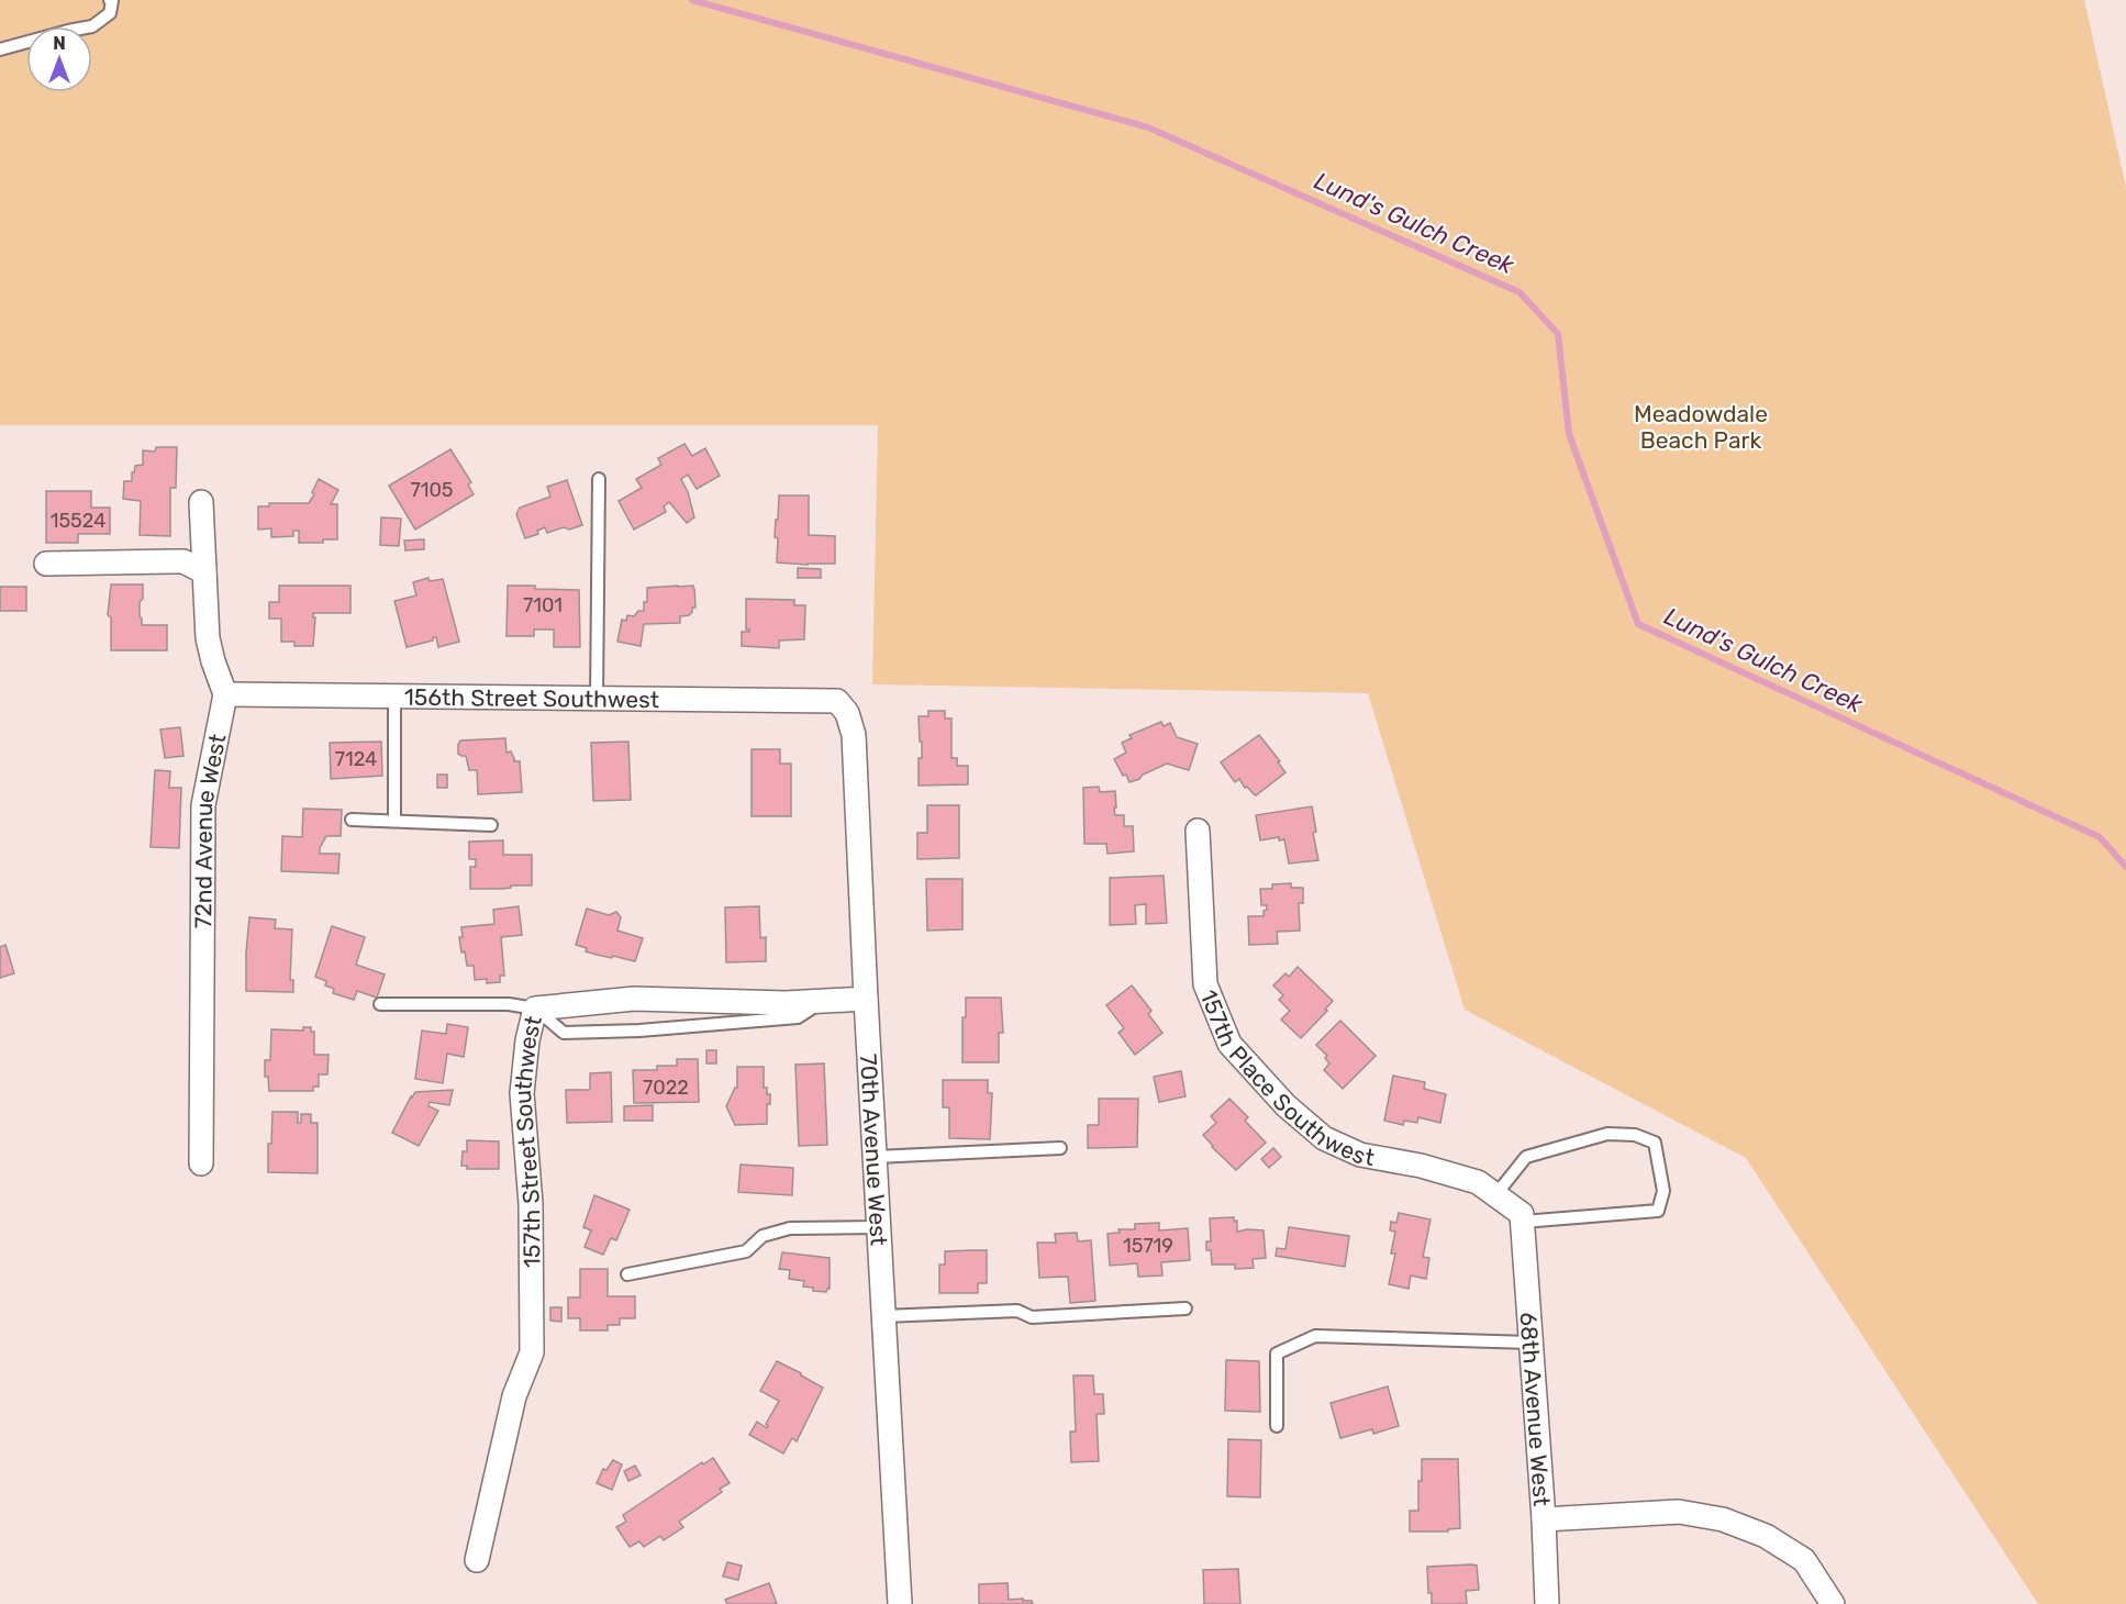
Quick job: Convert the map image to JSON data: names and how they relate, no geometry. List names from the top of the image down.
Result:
{
  "streets": {
    "street": [
      "156th Street Southwest",
      "72nd Avenue West",
      "157th Place Southwest",
      "157th Street Southwest",
      "70th Avenue West",
      "68th Avenue West"
    ]
  },
  "crossings": [
    ["156th Street Southwest", "72nd Avenue West"],
    ["156th Street Southwest", "70th Avenue West"],
    ["157th Place Southwest", "68th Avenue West"],
    ["157th Street Southwest", "70th Avenue West"]
  ],
  "water": ["Lund's Gulch Creek"],
  "parks": ["Meadowdale Beach Park"],
  "house_numbers": [
    "7105",
    "15524",
    "7101",
    "7124",
    "7022",
    "15719"
  ],
  "north": "top"
}
